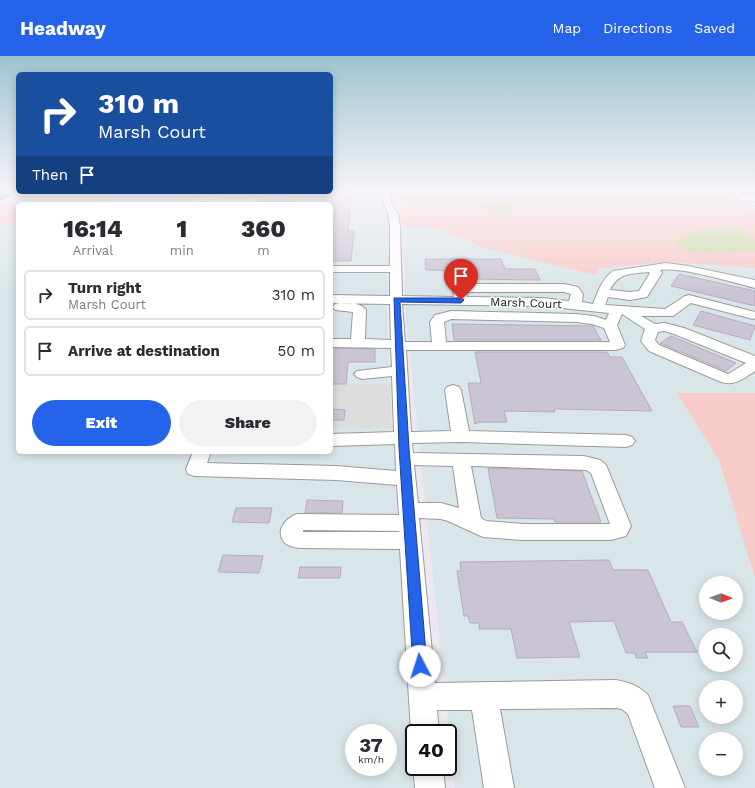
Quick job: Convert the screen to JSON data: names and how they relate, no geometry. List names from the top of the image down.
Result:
{
  "streets": {
    "street": ["Marsh Court"]
  },
  "north": "right",
  "page": {
    "header": "Headway",
    "nav": ["Map", "Directions", "Saved"],
    "turn": ["310 m", "Marsh Court"],
    "then": "Then",
    "eta": [
      "16:14",
      "Arrival",
      "1",
      "min",
      "360",
      "m"
    ],
    "list": [
      {
        "name": "Turn right",
        "note": "Marsh Court",
        "value": "310 m"
      },
      {
        "name": "Arrive at destination",
        "value": "50 m"
      }
    ],
    "buttons": ["Exit", "Share"],
    "map_buttons": ["+", "−"],
    "speed": "37 km/h",
    "limit": "40"
  }
}
